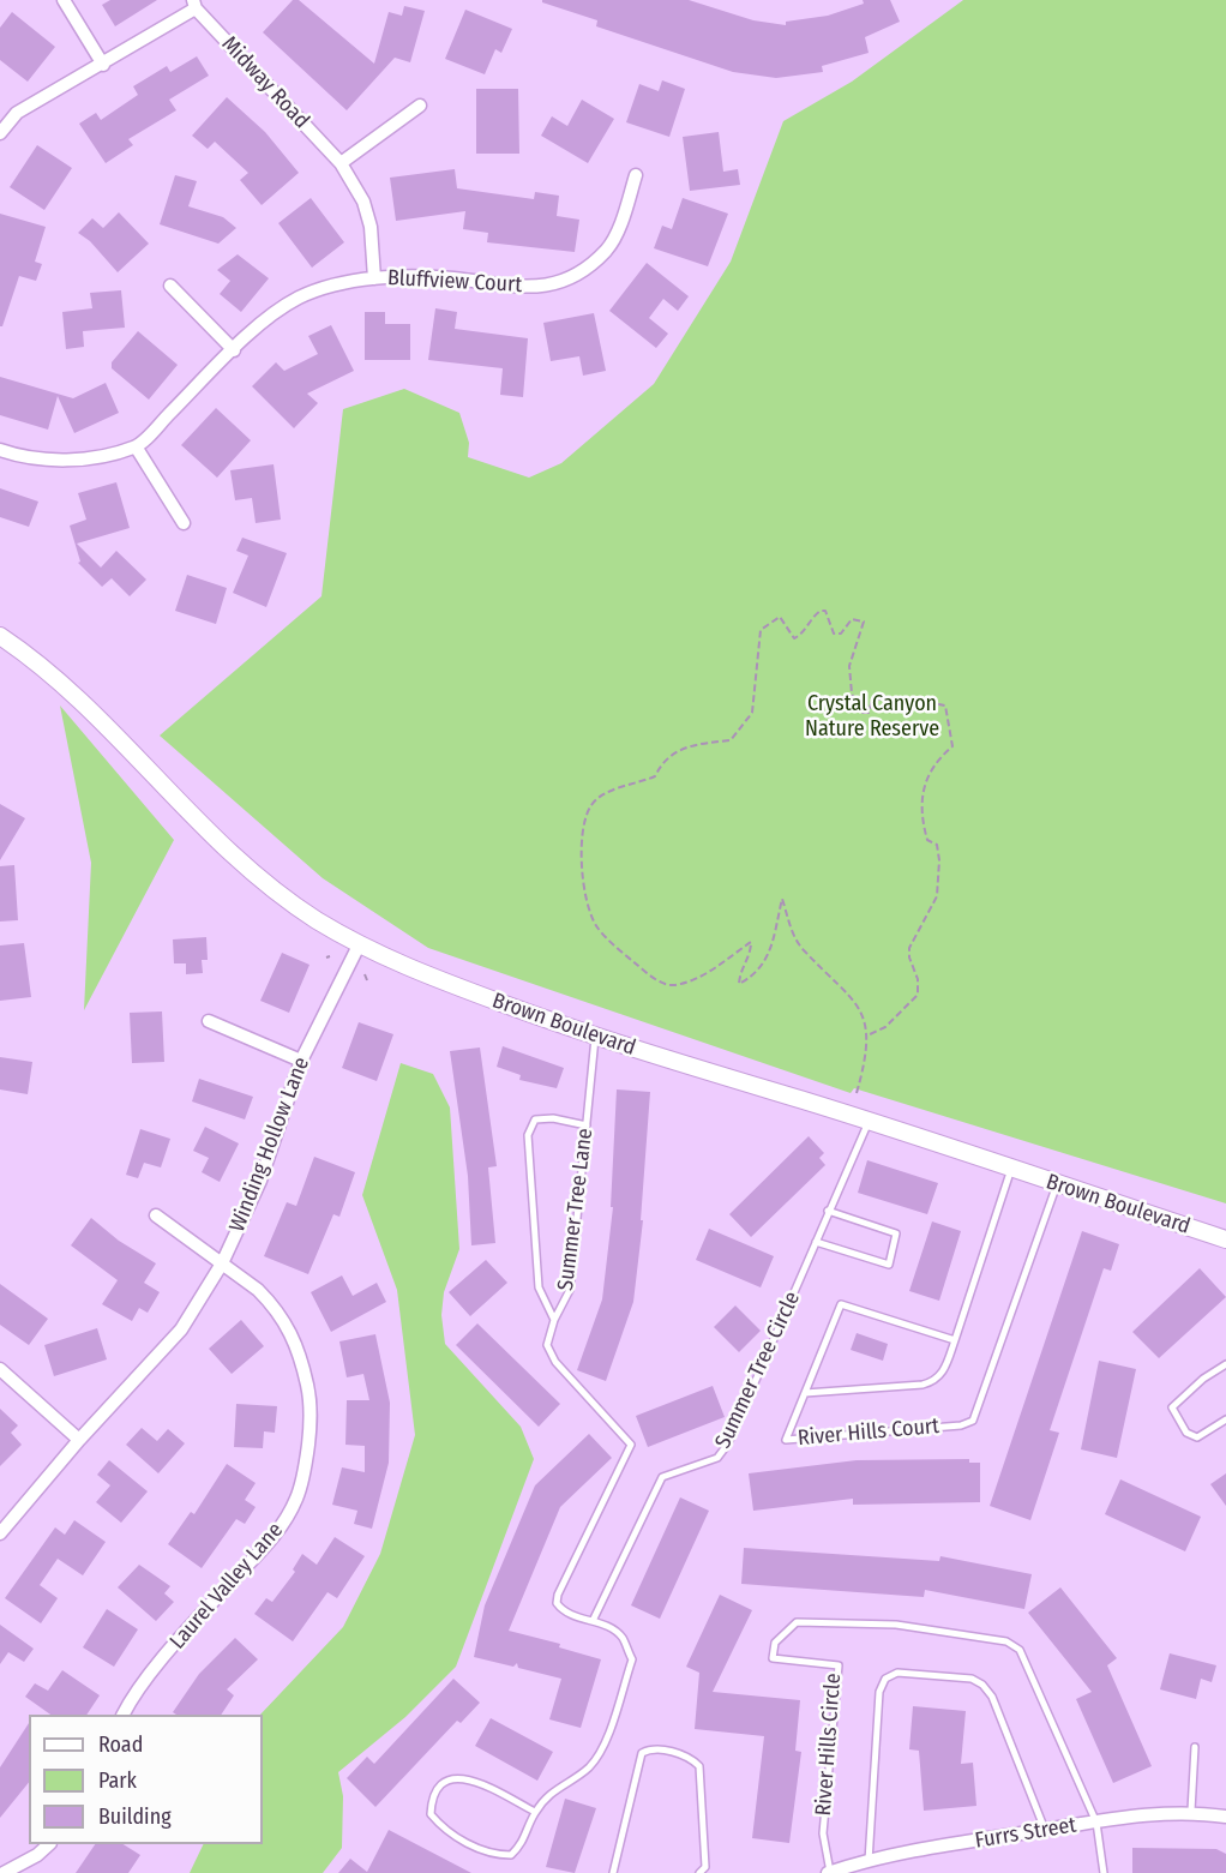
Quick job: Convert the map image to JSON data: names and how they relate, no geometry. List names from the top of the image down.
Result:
{
  "streets": {
    "street": [
      "Midway Road",
      "Bluffview Court",
      "Brown Boulevard",
      "Winding Hollow Lane",
      "Laurel Valley Lane",
      "Furrs Street"
    ],
    "lane": [
      "Summer Tree Lane",
      "Summer Tree Circle",
      "River Hills Court",
      "River Hills Circle"
    ]
  },
  "crossings": [
    ["Midway Road", "Bluffview Court"],
    ["Brown Boulevard", "Winding Hollow Lane"],
    ["Brown Boulevard", "Summer Tree Lane"],
    ["Brown Boulevard", "Summer Tree Circle"],
    ["Brown Boulevard", "River Hills Court"],
    ["Winding Hollow Lane", "Laurel Valley Lane"],
    ["Summer Tree Lane", "Summer Tree Circle"],
    ["River Hills Circle", "Furrs Street"]
  ],
  "parks": ["Crystal Canyon Nature Reserve"],
  "legend": ["Road", "Park", "Building"]
}
